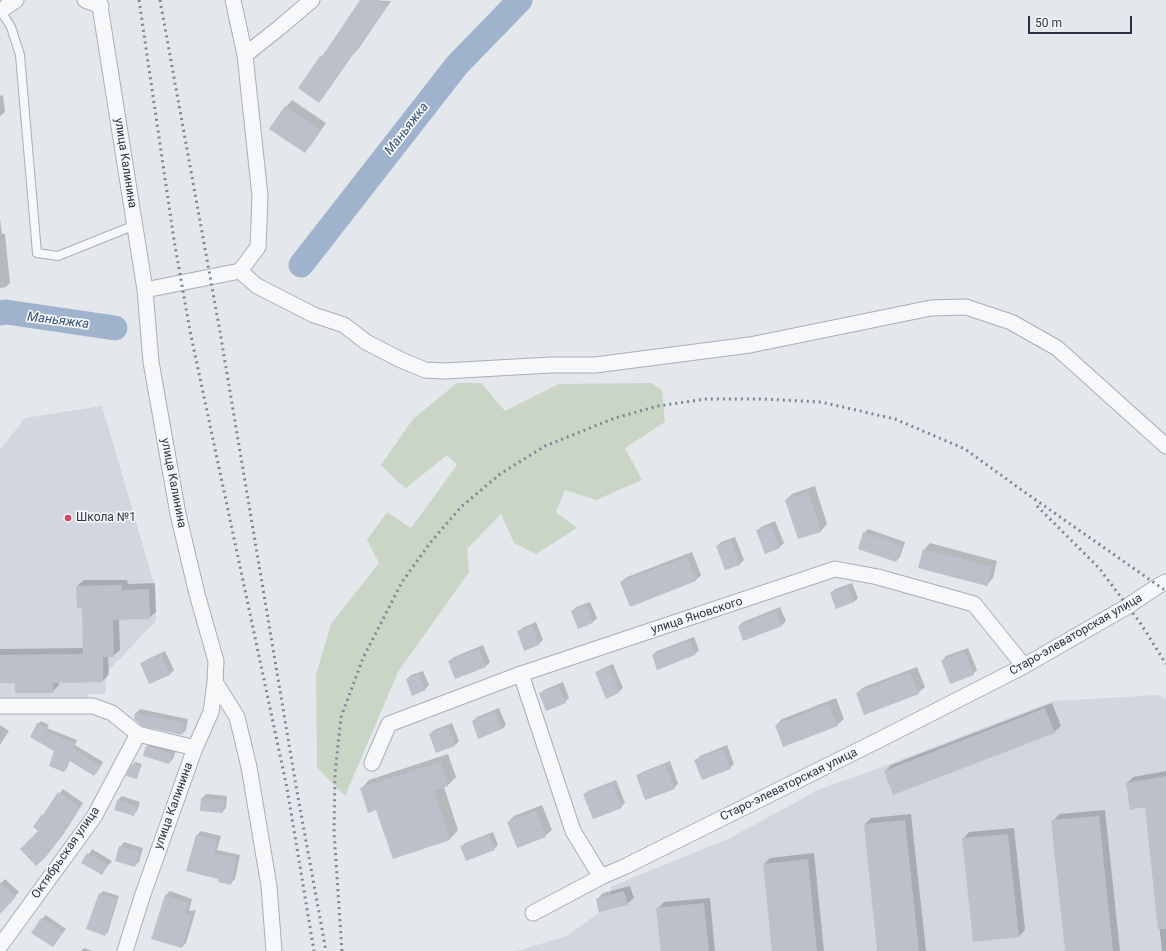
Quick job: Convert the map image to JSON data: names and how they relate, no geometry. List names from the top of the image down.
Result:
{
  "streets": {
    "street": [
      "улица Калинина",
      "улица Яновского",
      "Старо-элеваторская улица",
      "Октябрьская улица"
    ]
  },
  "crossings": [
    ["улица Яновского", "Старо-элеваторская улица"]
  ],
  "water": ["Маньяжка"],
  "places": ["Школа №1"],
  "scale_bar": "50 m"
}
